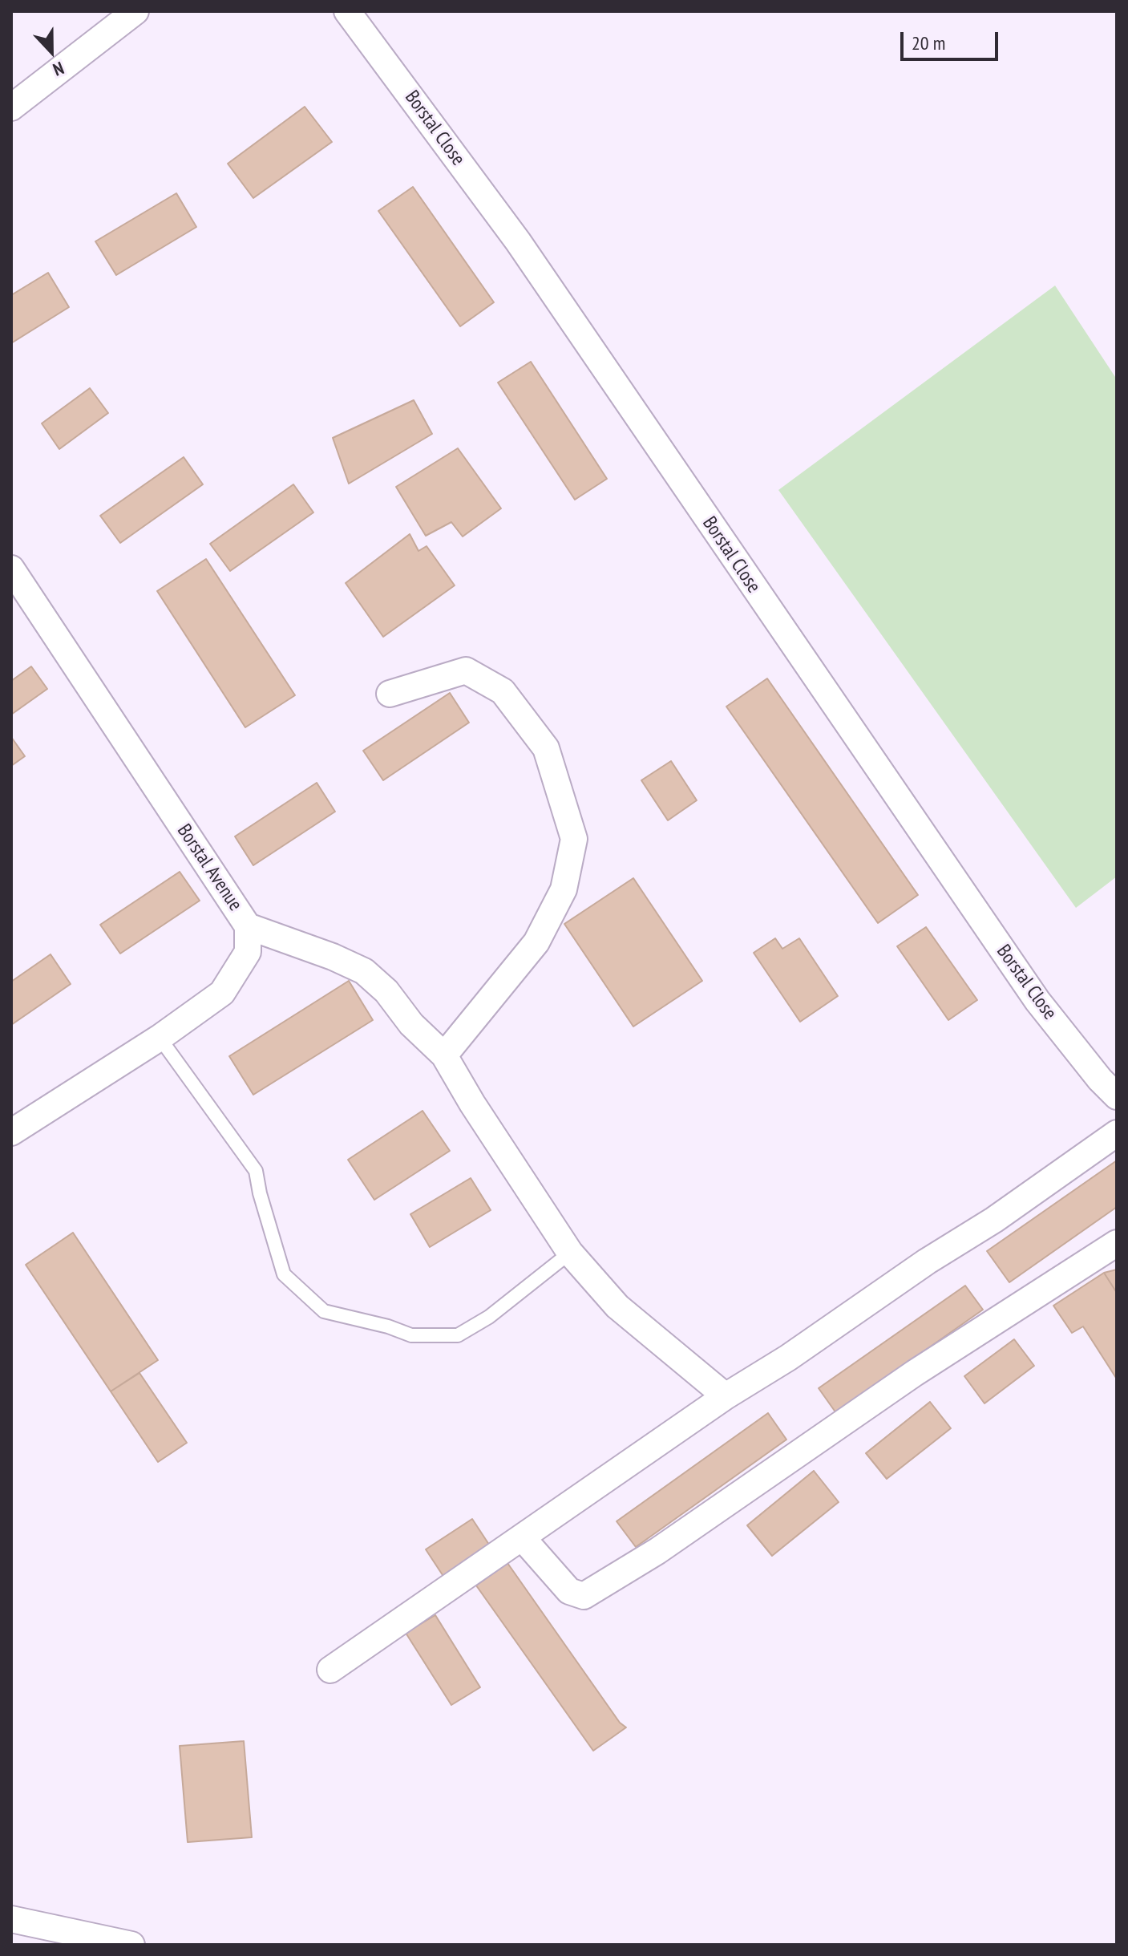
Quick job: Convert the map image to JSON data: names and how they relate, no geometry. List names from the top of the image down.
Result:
{
  "streets": {
    "street": ["Borstal Close", "Borstal Avenue"]
  },
  "scale_bar": "20 m",
  "north": "bottom"
}
